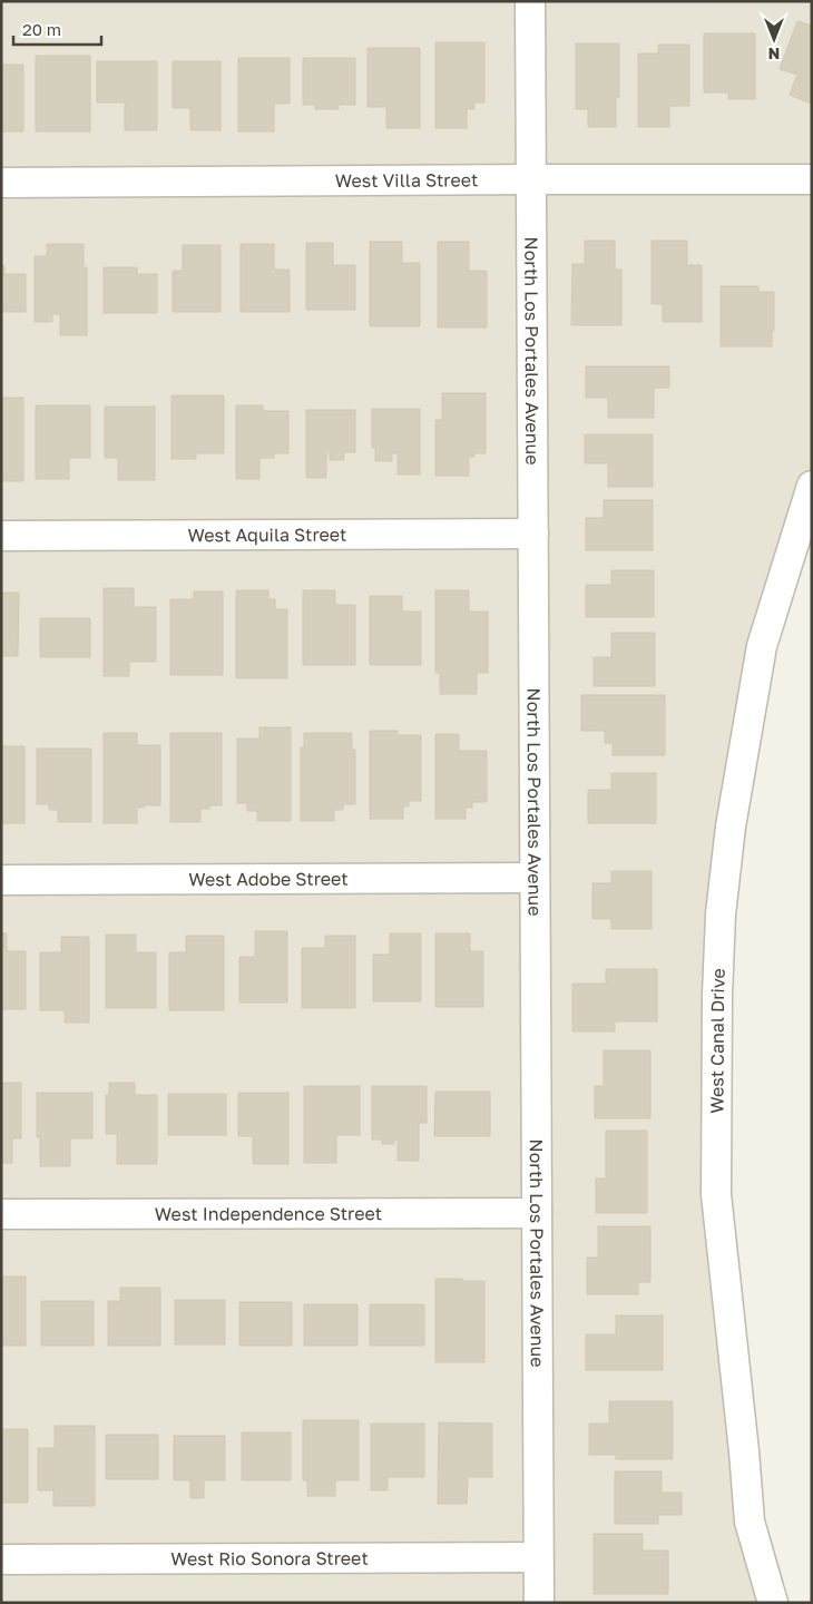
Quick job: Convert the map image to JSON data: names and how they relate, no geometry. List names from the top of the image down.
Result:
{
  "streets": {
    "street": [
      "West Villa Street",
      "North Los Portales Avenue",
      "West Aquila Street",
      "West Adobe Street",
      "West Canal Drive",
      "West Independence Street",
      "West Rio Sonora Street"
    ]
  },
  "crossings": [
    ["West Villa Street", "North Los Portales Avenue"],
    ["North Los Portales Avenue", "West Aquila Street"],
    ["North Los Portales Avenue", "West Adobe Street"],
    ["North Los Portales Avenue", "West Independence Street"],
    ["North Los Portales Avenue", "West Rio Sonora Street"]
  ],
  "scale_bar": "20 m",
  "north": "bottom"
}
